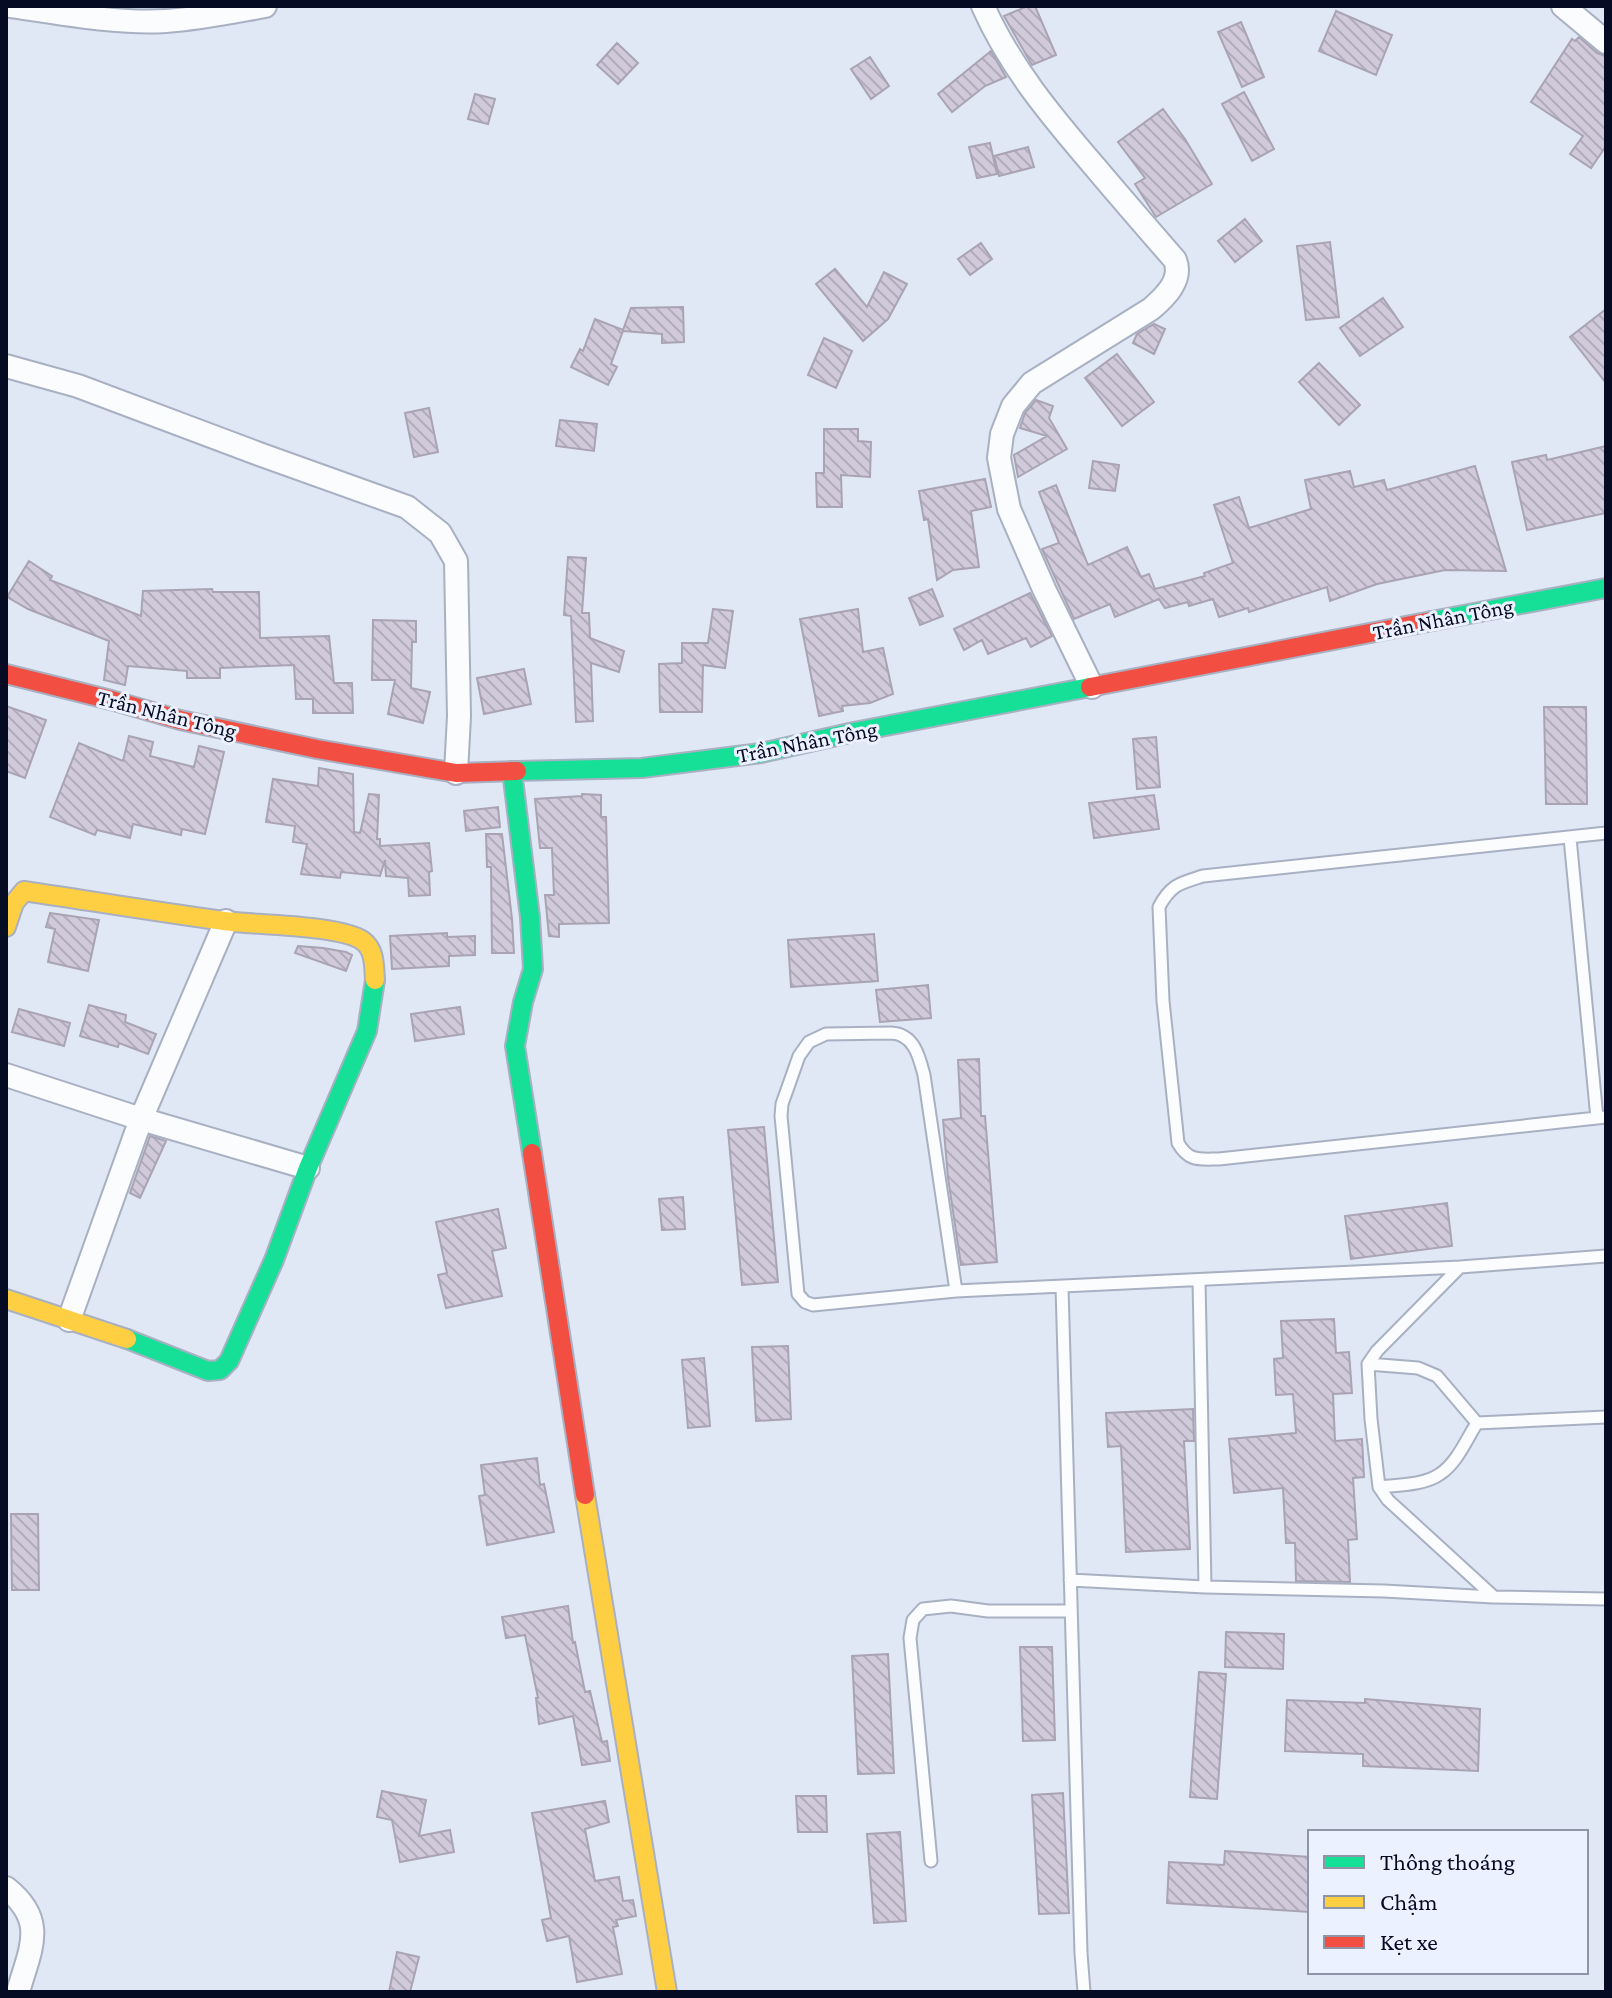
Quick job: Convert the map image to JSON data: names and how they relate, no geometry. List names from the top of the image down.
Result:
{
  "streets": {
    "street": ["Trần Nhân Tông"]
  },
  "legend": ["Thông thoáng", "Chậm", "Kẹt xe"]
}
